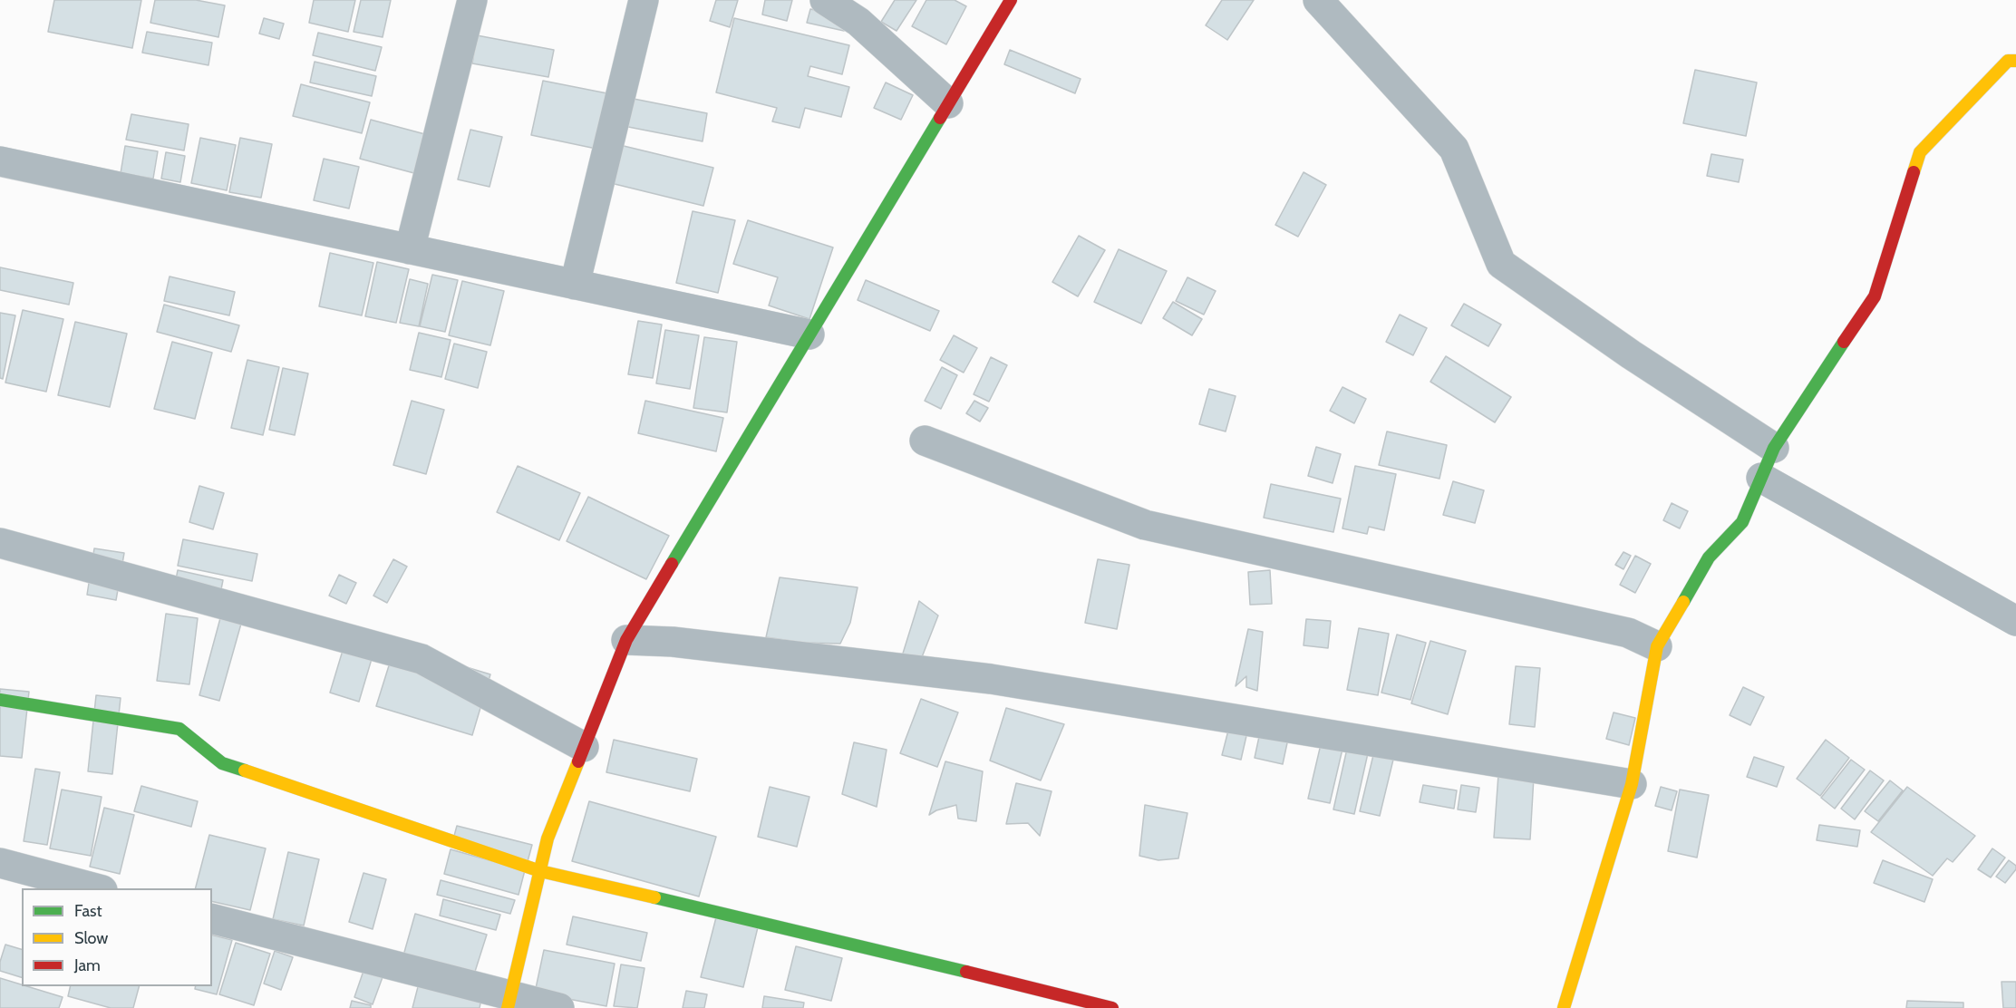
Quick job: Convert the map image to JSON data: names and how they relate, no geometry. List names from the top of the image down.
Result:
{
  "legend": ["Fast", "Slow", "Jam"]
}
